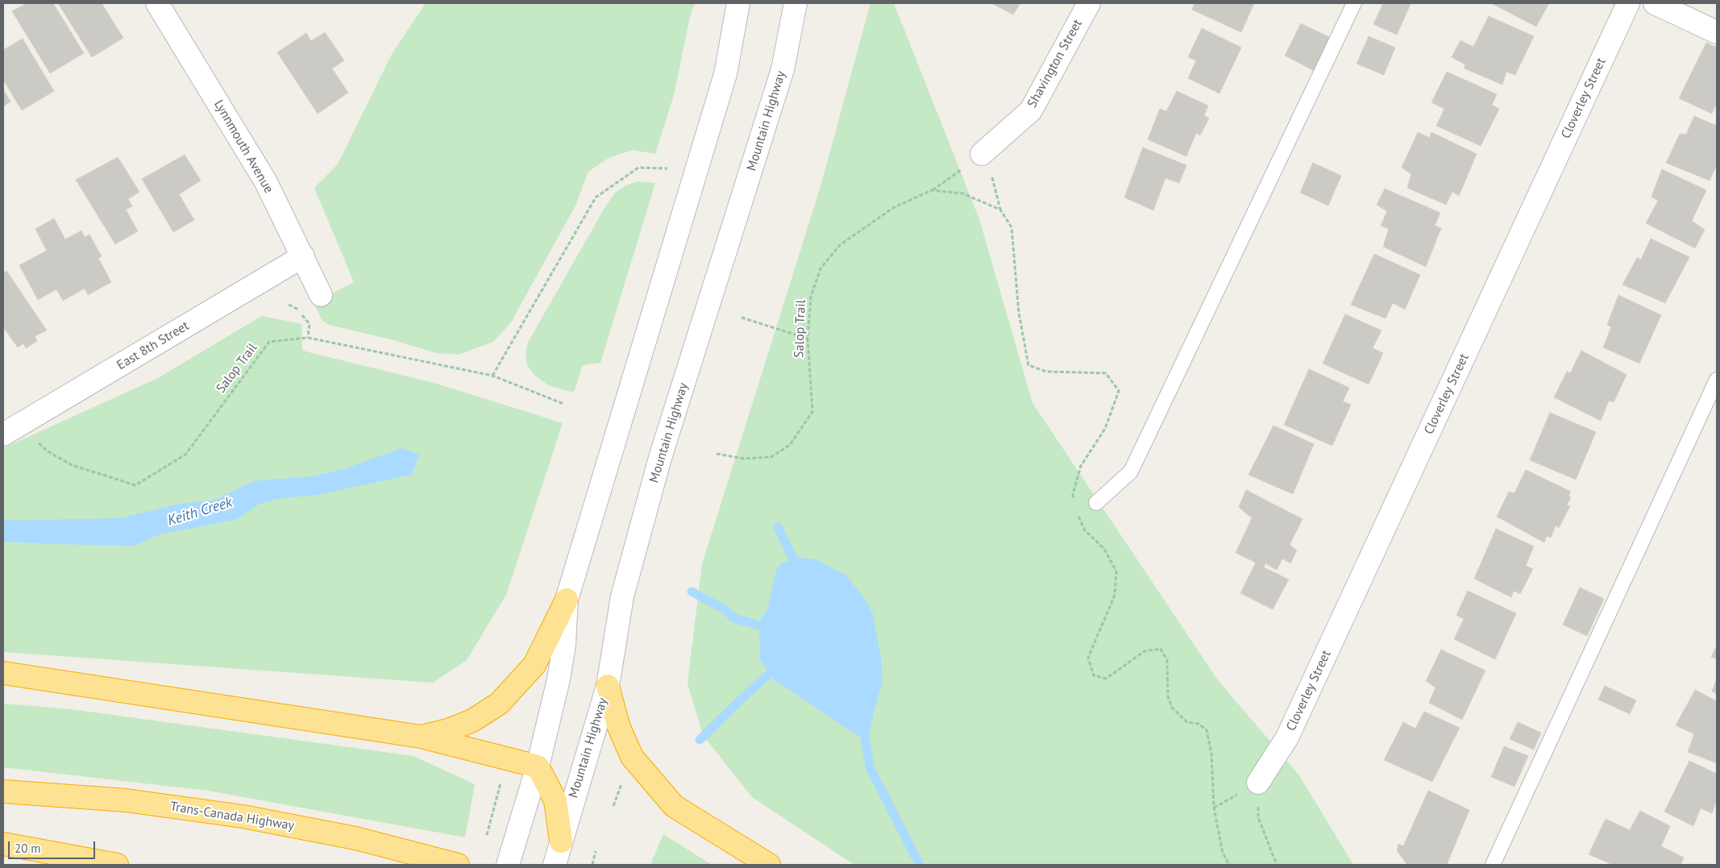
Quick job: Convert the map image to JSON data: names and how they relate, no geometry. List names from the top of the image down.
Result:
{
  "streets": {
    "highway": ["Trans-Canada Highway"],
    "street": [
      "Shavington Street",
      "Cloverley Street",
      "Mountain Highway",
      "Lynnmouth Avenue",
      "East 8th Street"
    ],
    "path": ["Salop Trail"]
  },
  "crossings": [
    ["Shavington Street", "Salop Trail"],
    ["Lynnmouth Avenue", "East 8th Street"],
    ["Salop Trail", "East 8th Street"]
  ],
  "water": ["Keith Creek"],
  "scale_bar": "20 m"
}
